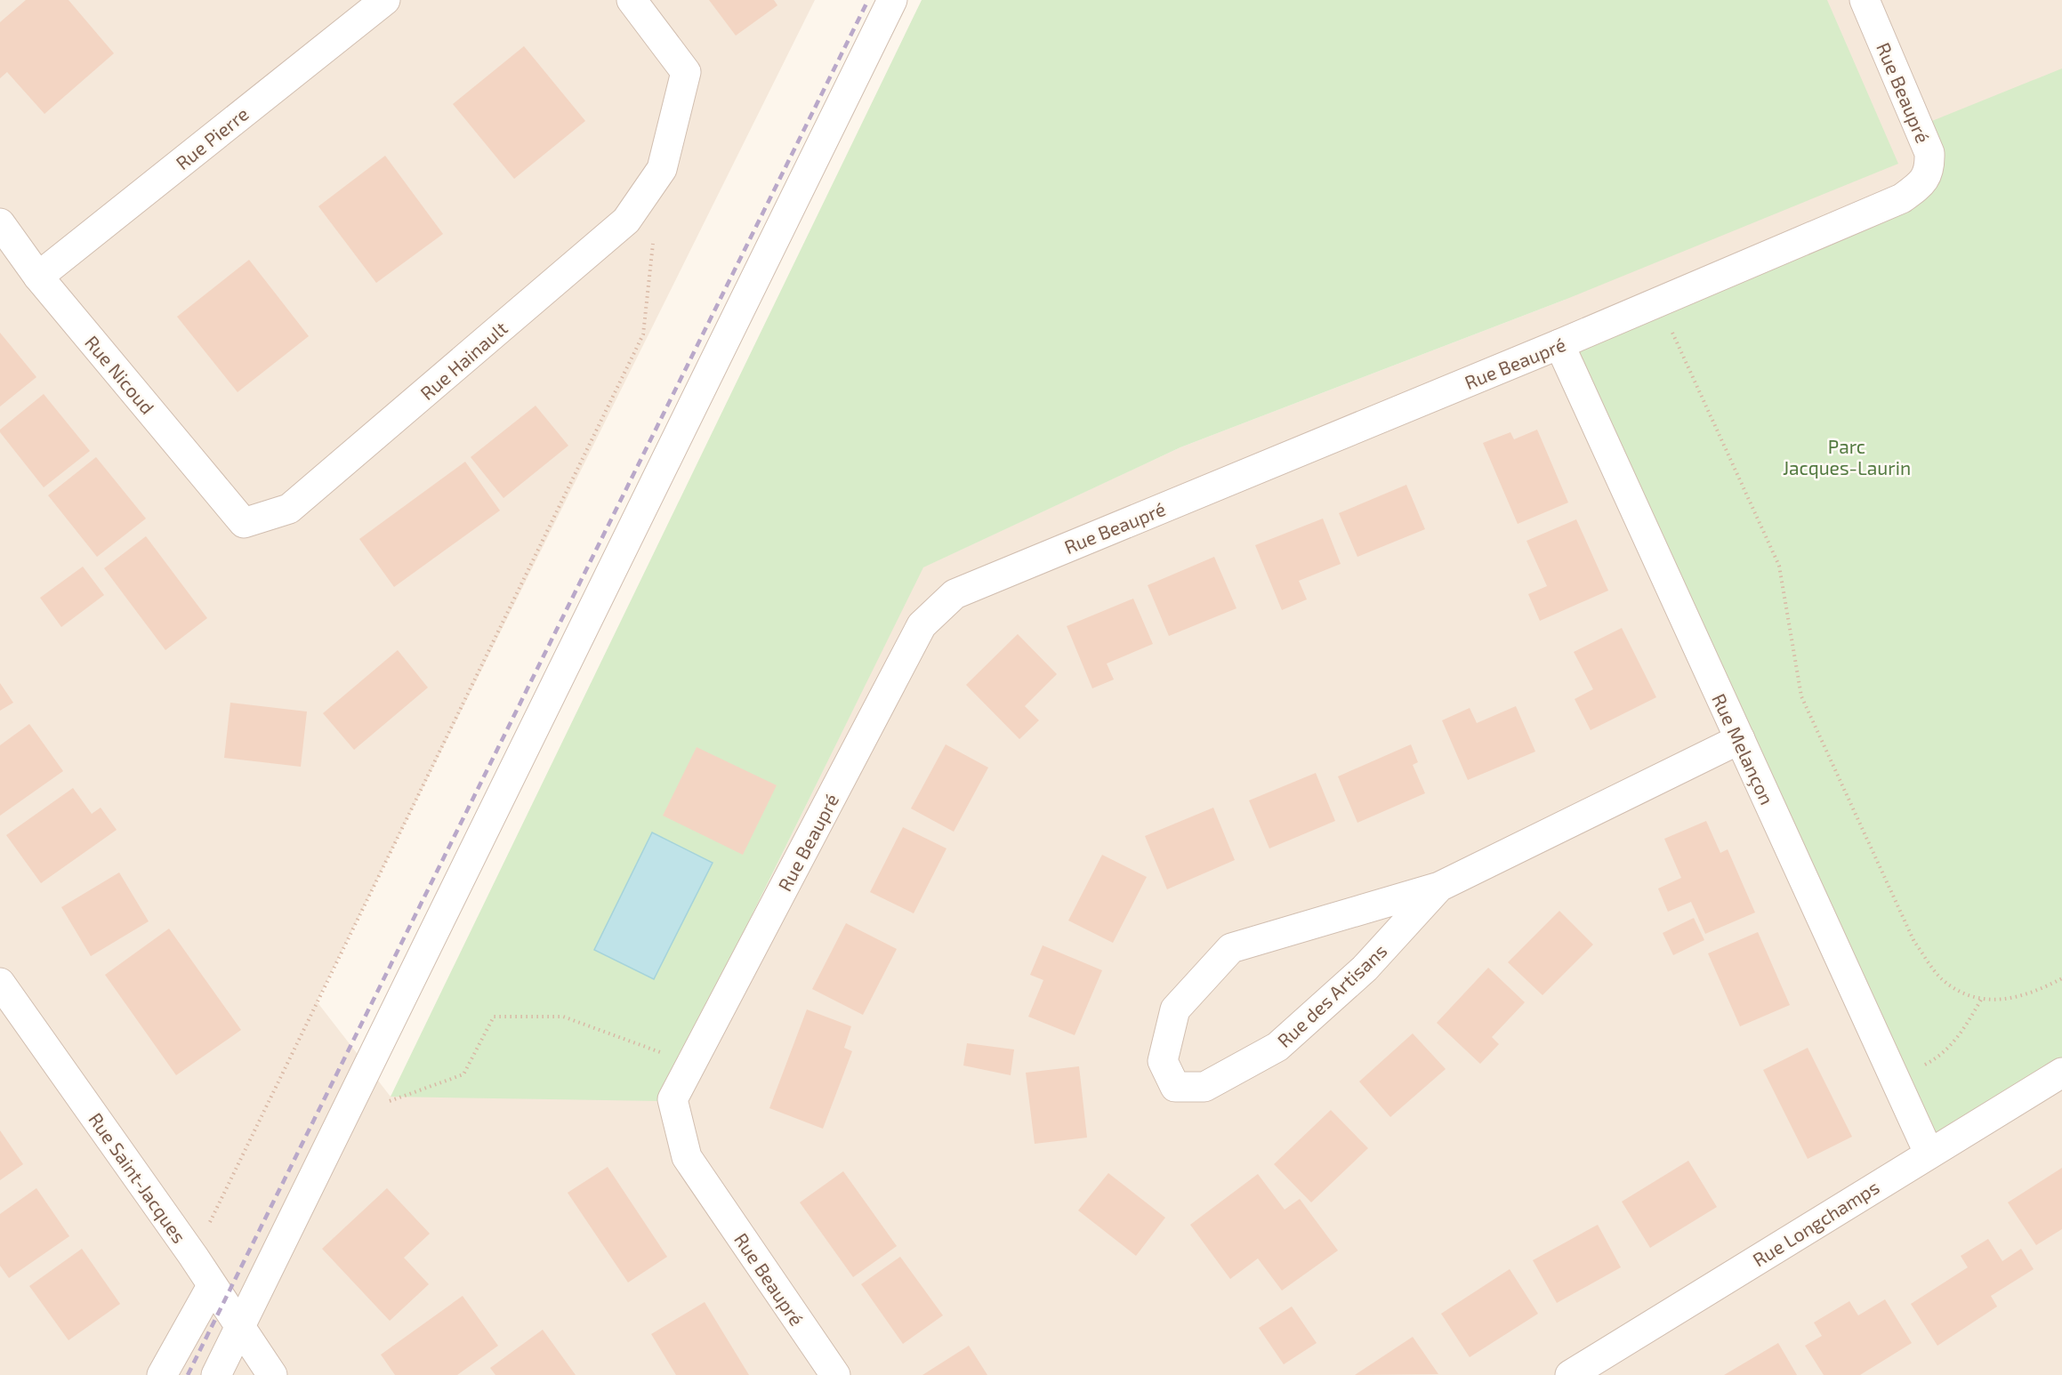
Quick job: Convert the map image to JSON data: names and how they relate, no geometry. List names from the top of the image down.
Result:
{
  "streets": {
    "street": [
      "Rue Beaupré",
      "Rue Pierre",
      "Rue Hainault",
      "Rue Nicoud",
      "Rue Melançon",
      "Rue des Artisans",
      "Rue Saint-Jacques",
      "Rue Longchamps"
    ]
  },
  "crossings": [
    ["Rue Beaupré", "Rue Melançon"],
    ["Rue Pierre", "Rue Nicoud"],
    ["Rue Hainault", "Rue Nicoud"],
    ["Rue Melançon", "Rue des Artisans"],
    ["Rue Melançon", "Rue Longchamps"]
  ],
  "parks": ["Parc Jacques-Laurin"]
}
